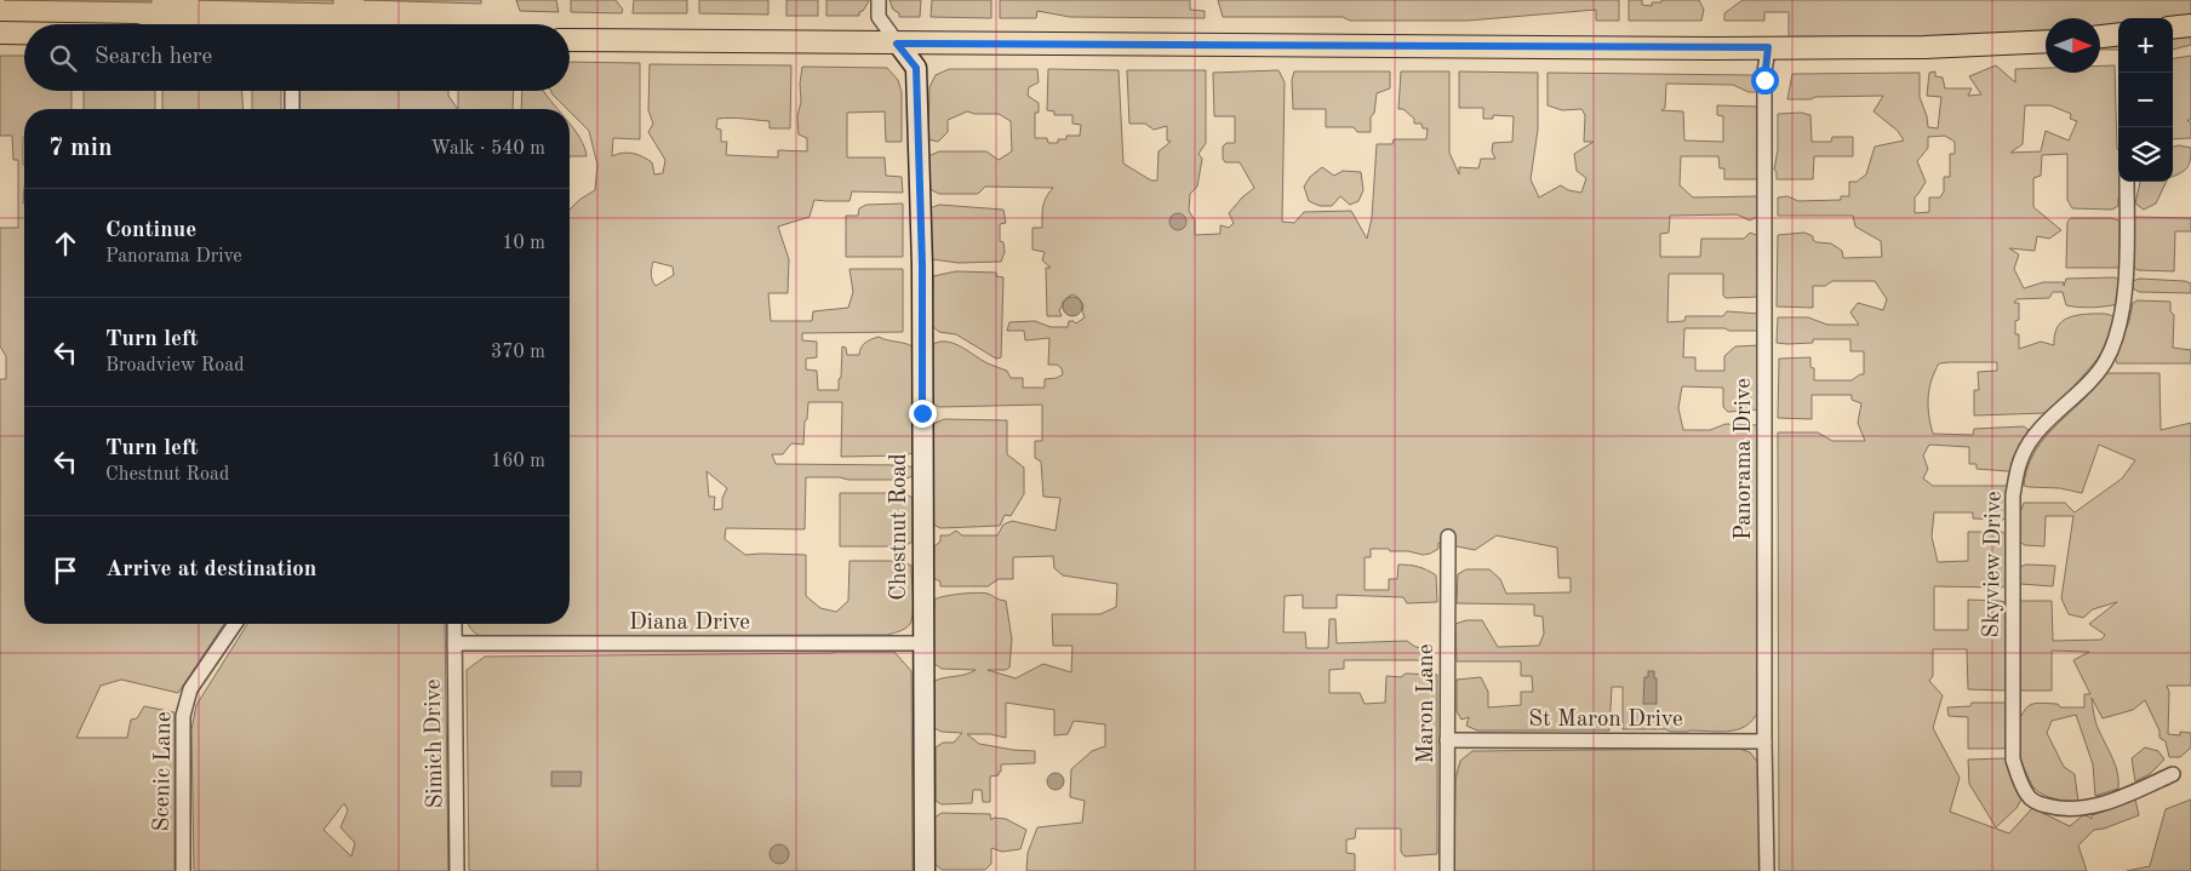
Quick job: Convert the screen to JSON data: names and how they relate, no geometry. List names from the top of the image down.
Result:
{
  "streets": {
    "street": [
      "Panorama Drive",
      "Chestnut Road",
      "Skyview Drive",
      "Diana Drive",
      "Maron Lane",
      "St Maron Drive",
      "Simich Drive",
      "Scenic Lane"
    ]
  },
  "crossings": [
    ["Panorama Drive", "St Maron Drive"],
    ["Chestnut Road", "Diana Drive"],
    ["Diana Drive", "Simich Drive"],
    ["Maron Lane", "St Maron Drive"]
  ],
  "north": "right",
  "page": {
    "map_buttons": ["+", "−"],
    "search": "Search here",
    "heading": ["7 min", "Walk · 540 m"],
    "list": [
      ["Continue", "Panorama Drive", "10 m"],
      ["Turn left", "Broadview Road", "370 m"],
      ["Turn left", "Chestnut Road", "160 m"],
      "Arrive at destination"
    ]
  }
}
